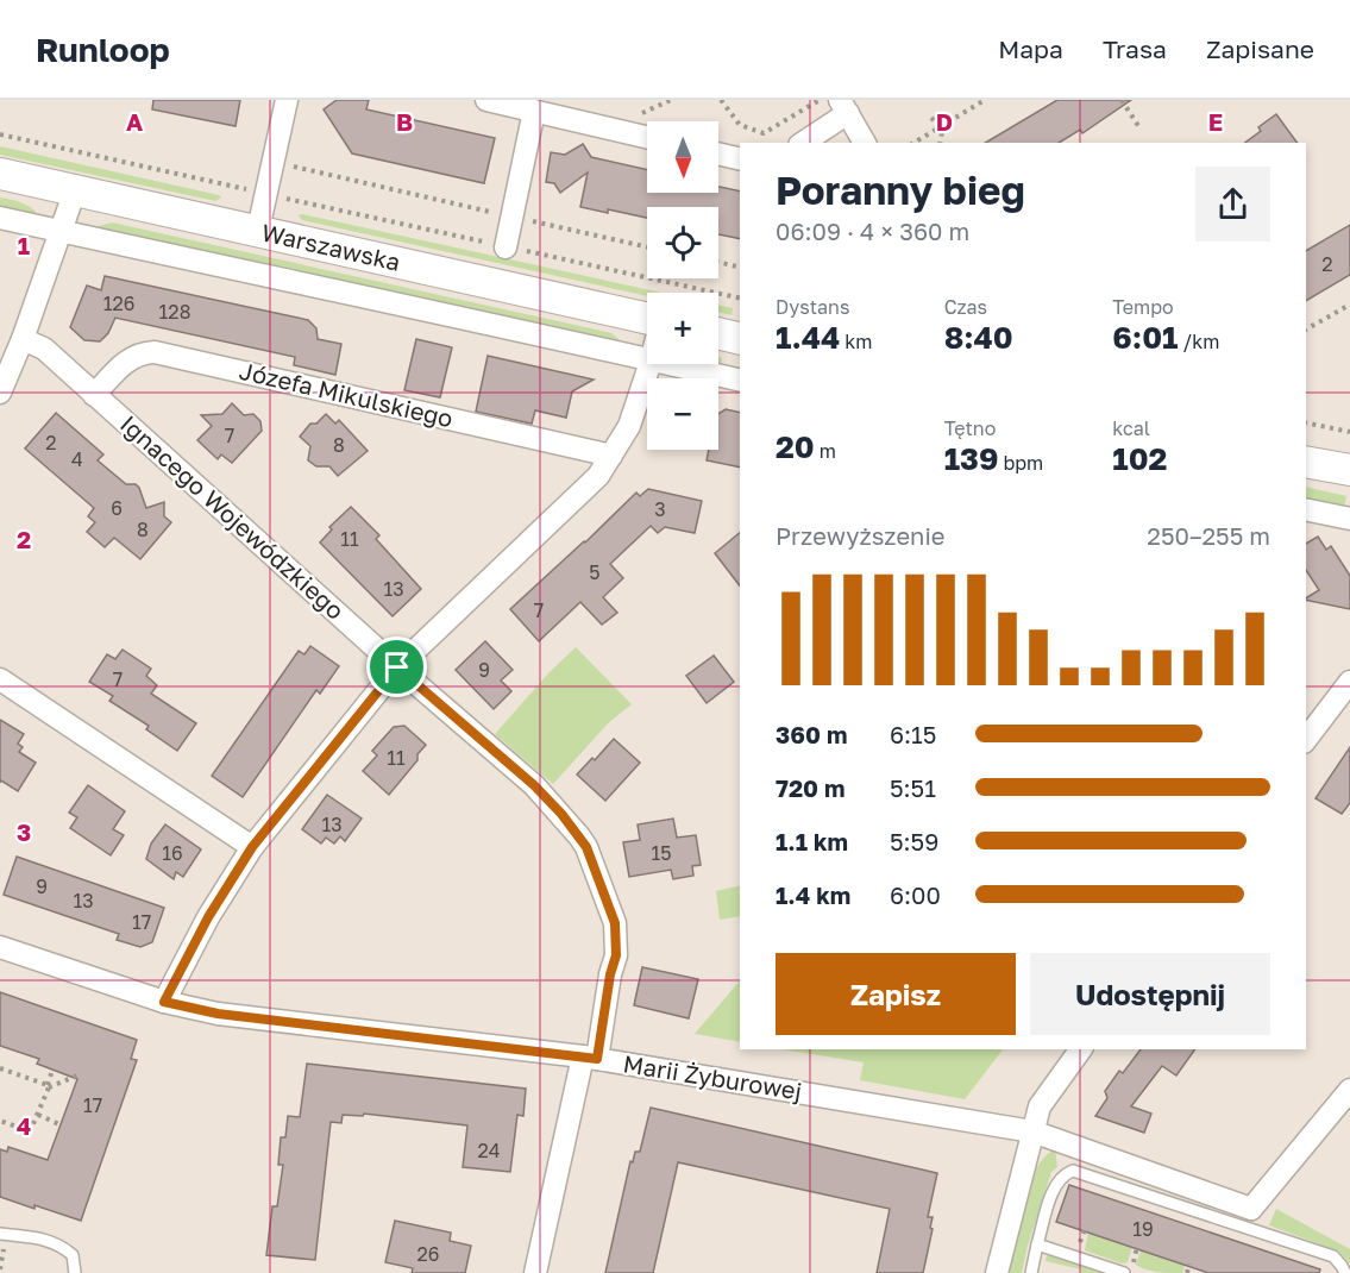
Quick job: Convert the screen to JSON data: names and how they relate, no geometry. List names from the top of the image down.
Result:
{
  "streets": {
    "main road": ["Warszawska"],
    "street": ["Józefa Mikulskiego", "Ignacego Wojewódzkiego", "Marii Żyburowej"]
  },
  "crossings": [
    ["Józefa Mikulskiego", "Ignacego Wojewódzkiego"],
    ["Ignacego Wojewódzkiego", "Marii Żyburowej"]
  ],
  "house_numbers": [
    "2",
    "126",
    "128",
    "7",
    "2",
    "8",
    "4",
    "6",
    "3",
    "8",
    "11",
    "5",
    "13",
    "7",
    "9",
    "7",
    "11",
    "13",
    "16",
    "15",
    "9",
    "13",
    "17",
    "17",
    "24",
    "19",
    "26"
  ],
  "north": "bottom",
  "page": {
    "header": "Runloop",
    "nav": ["Mapa", "Trasa", "Zapisane"],
    "map_buttons": ["+", "−"],
    "heading": ["Poranny bieg", "06:09 · 4 × 360 m"],
    "stats": [
      ["Dystans", "1.44 km"],
      ["Czas", "8:40"],
      ["Tempo", "6:01 /km"],
      ["20 m"],
      ["Tętno", "139 bpm"],
      ["kcal", "102"]
    ],
    "chart": ["Przewyższenie", "250–255 m"],
    "list": [
      {
        "name": "360 m",
        "note": "6:15"
      },
      {
        "name": "720 m",
        "note": "5:51"
      },
      {
        "name": "1.1 km",
        "note": "5:59"
      },
      {
        "name": "1.4 km",
        "note": "6:00"
      }
    ],
    "buttons": ["Zapisz", "Udostępnij"]
  },
  "grid": {
    "columns": [
      "A",
      "B",
      "D",
      "E"
    ],
    "rows": [
      "1",
      "2",
      "3",
      "4"
    ]
  }
}
